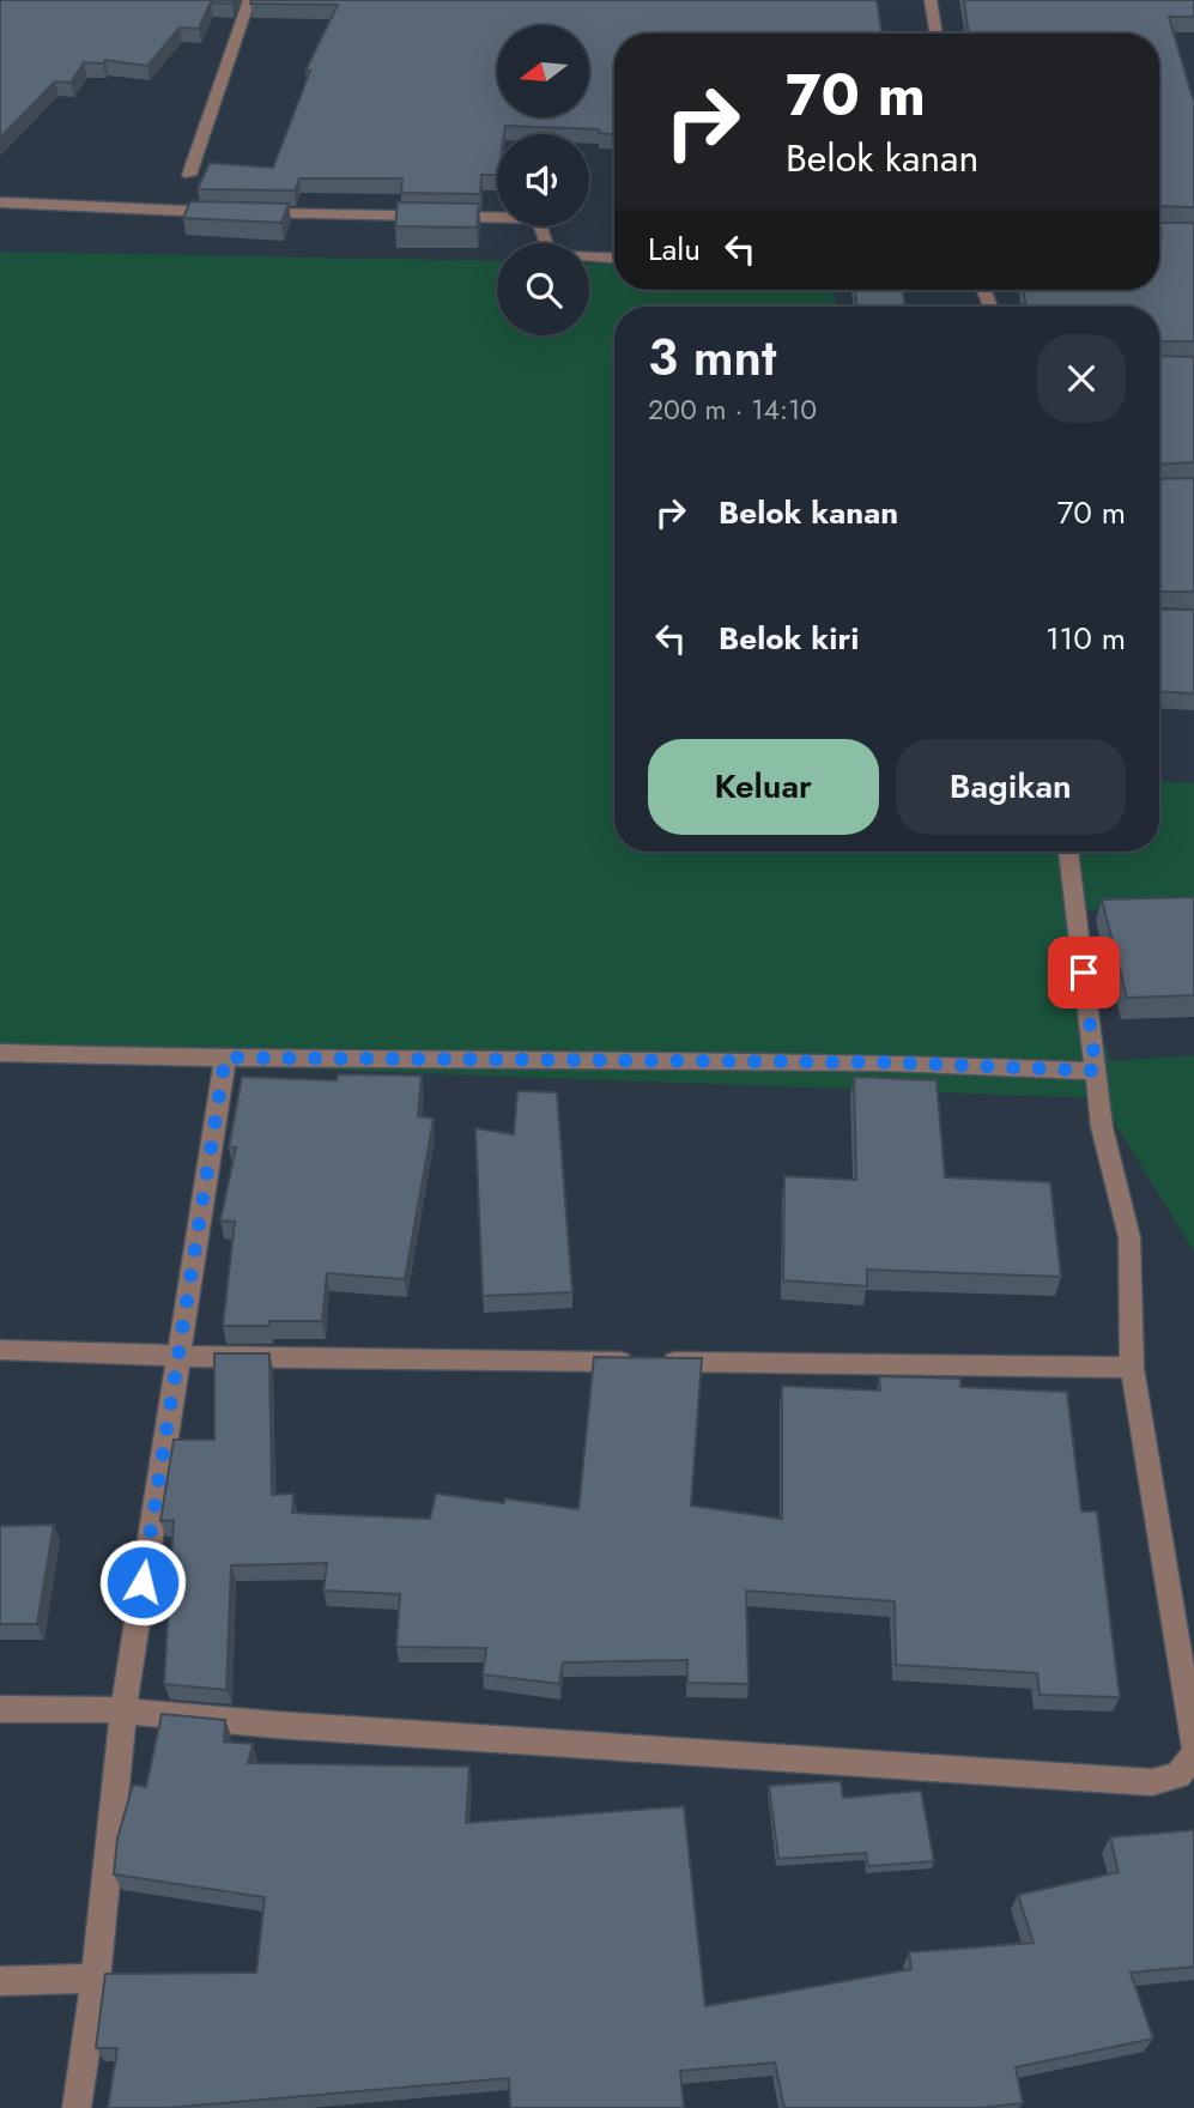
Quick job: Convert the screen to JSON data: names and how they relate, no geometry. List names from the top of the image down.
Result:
{
  "north": "left",
  "page": {
    "turn": ["70 m", "Belok kanan"],
    "then": "Lalu",
    "heading": ["3 mnt", "200 m · 14:10"],
    "list": [
      {
        "name": "Belok kanan",
        "value": "70 m"
      },
      {
        "name": "Belok kiri",
        "value": "110 m"
      }
    ],
    "buttons": ["Keluar", "Bagikan"]
  }
}
